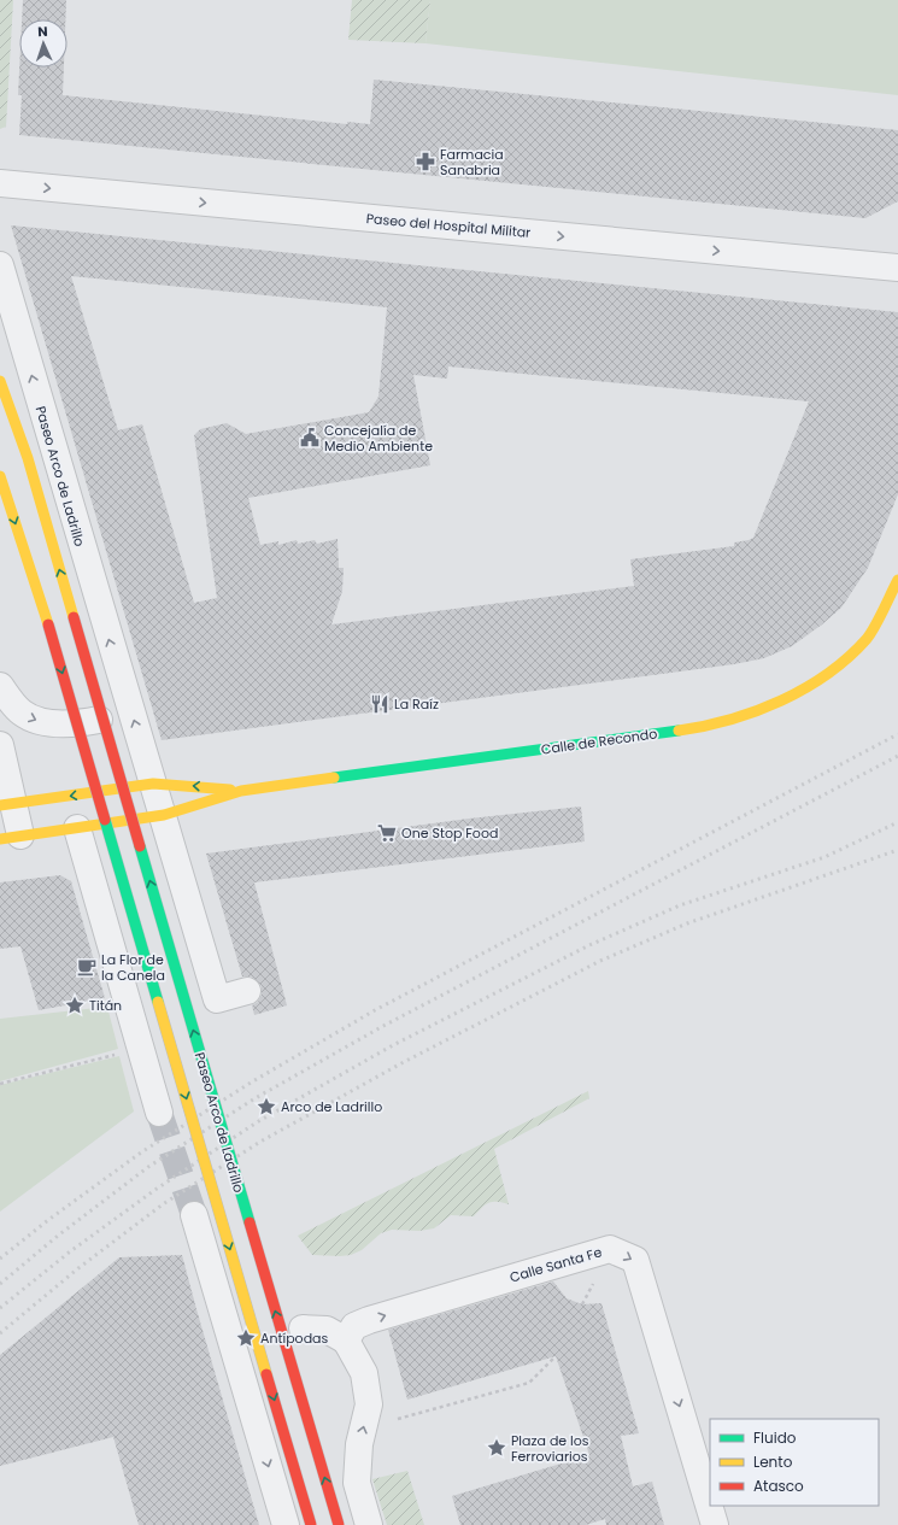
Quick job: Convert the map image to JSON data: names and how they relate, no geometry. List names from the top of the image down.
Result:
{
  "streets": {
    "main road": ["Paseo Arco de Ladrillo", "Calle de Recondo"],
    "street": ["Paseo del Hospital Militar", "Calle Santa Fe"]
  },
  "crossings": [
    ["Paseo Arco de Ladrillo", "Calle de Recondo"]
  ],
  "one_way": ["Paseo del Hospital Militar"],
  "places": {
    "pharmacy": ["Farmacia Sanabria"],
    "public building": ["Concejalía de Medio Ambiente"],
    "restaurant": ["La Raíz"],
    "supermarket": ["One Stop Food"],
    "cafe": ["La Flor de la Canela"],
    "place": [
      "Titán",
      "Arco de Ladrillo",
      "Antípodas",
      "Plaza de los Ferroviarios"
    ]
  },
  "legend": ["Fluido", "Lento", "Atasco"],
  "north": "top"
}
